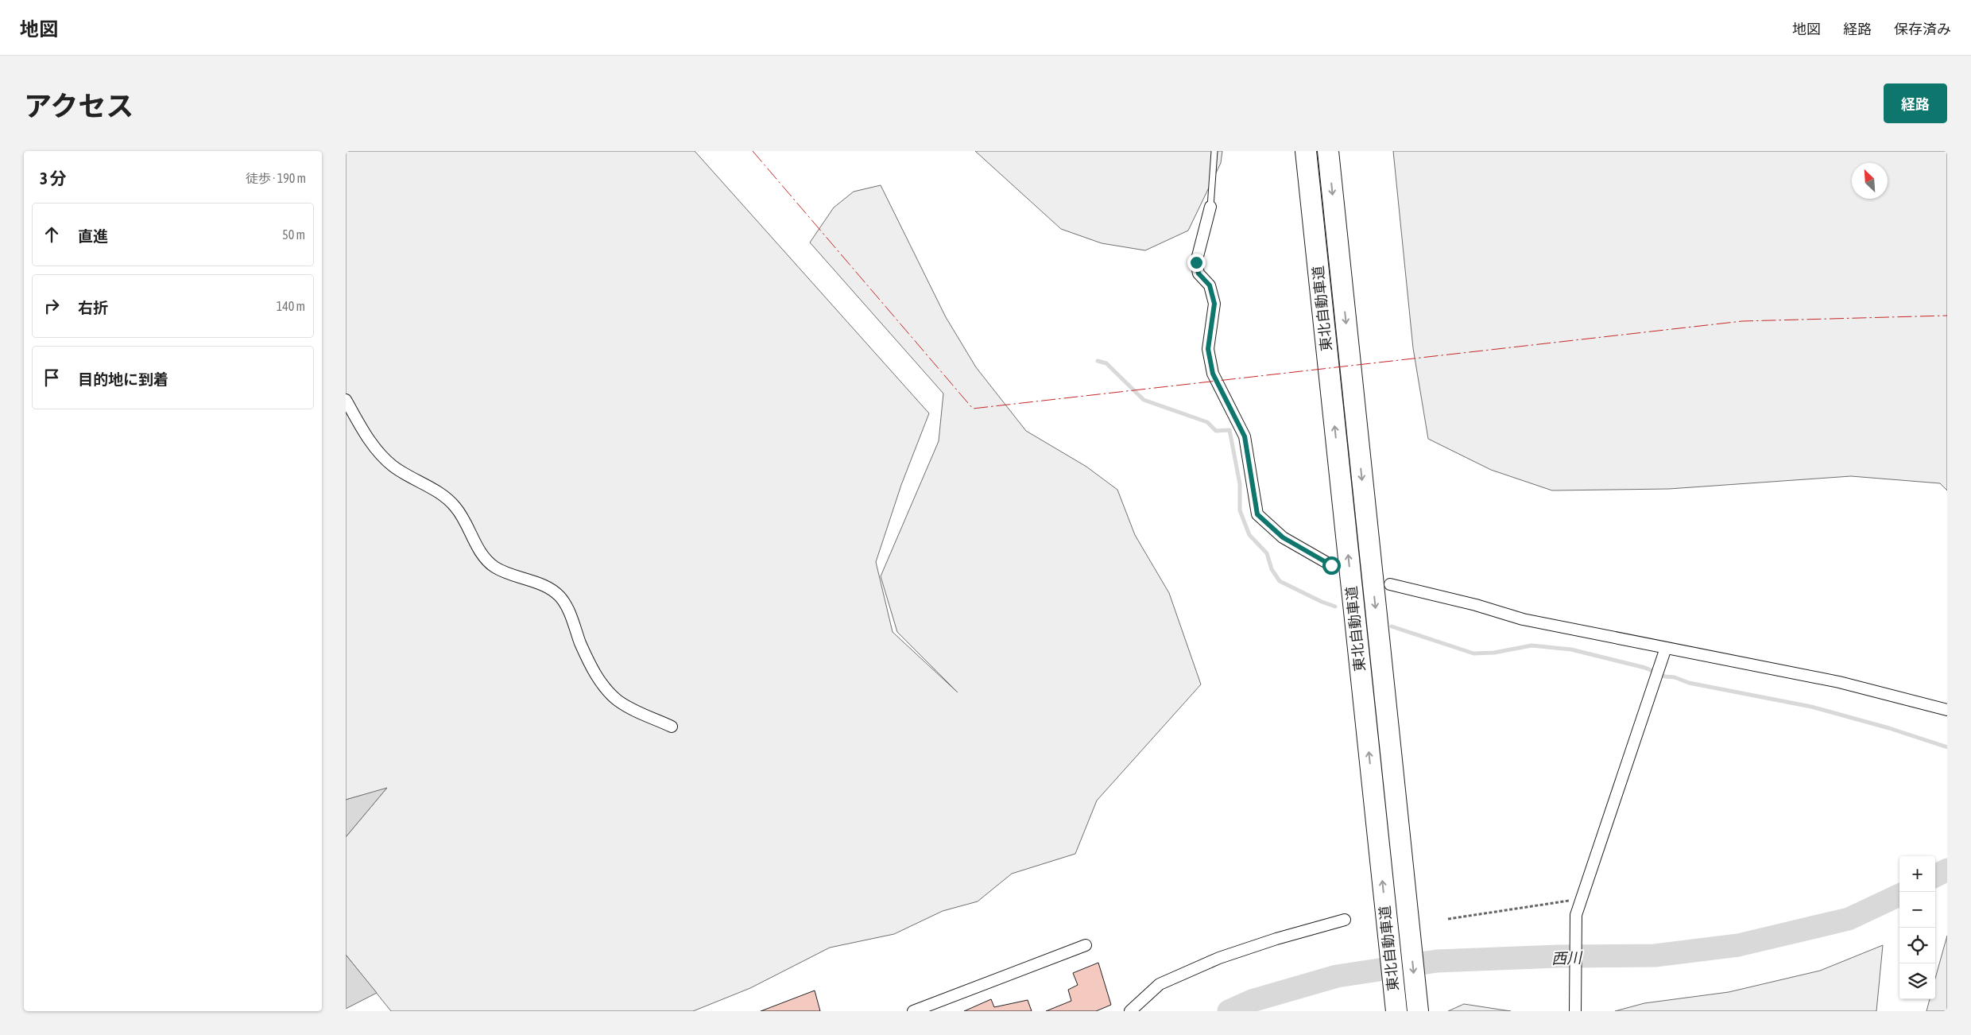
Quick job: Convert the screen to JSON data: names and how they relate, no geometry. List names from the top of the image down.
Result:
{
  "streets": {
    "highway": ["東北自動車道"]
  },
  "water": ["西川"],
  "north": "top left",
  "page": {
    "header": "地図",
    "nav": ["地図", "経路", "保存済み"],
    "title": "アクセス",
    "buttons": "経路",
    "heading": ["3 分", "徒歩 · 190 m"],
    "list": [
      ["直進", "50 m"],
      ["右折", "140 m"],
      "目的地に到着"
    ],
    "map_buttons": ["+", "−"]
  }
}
